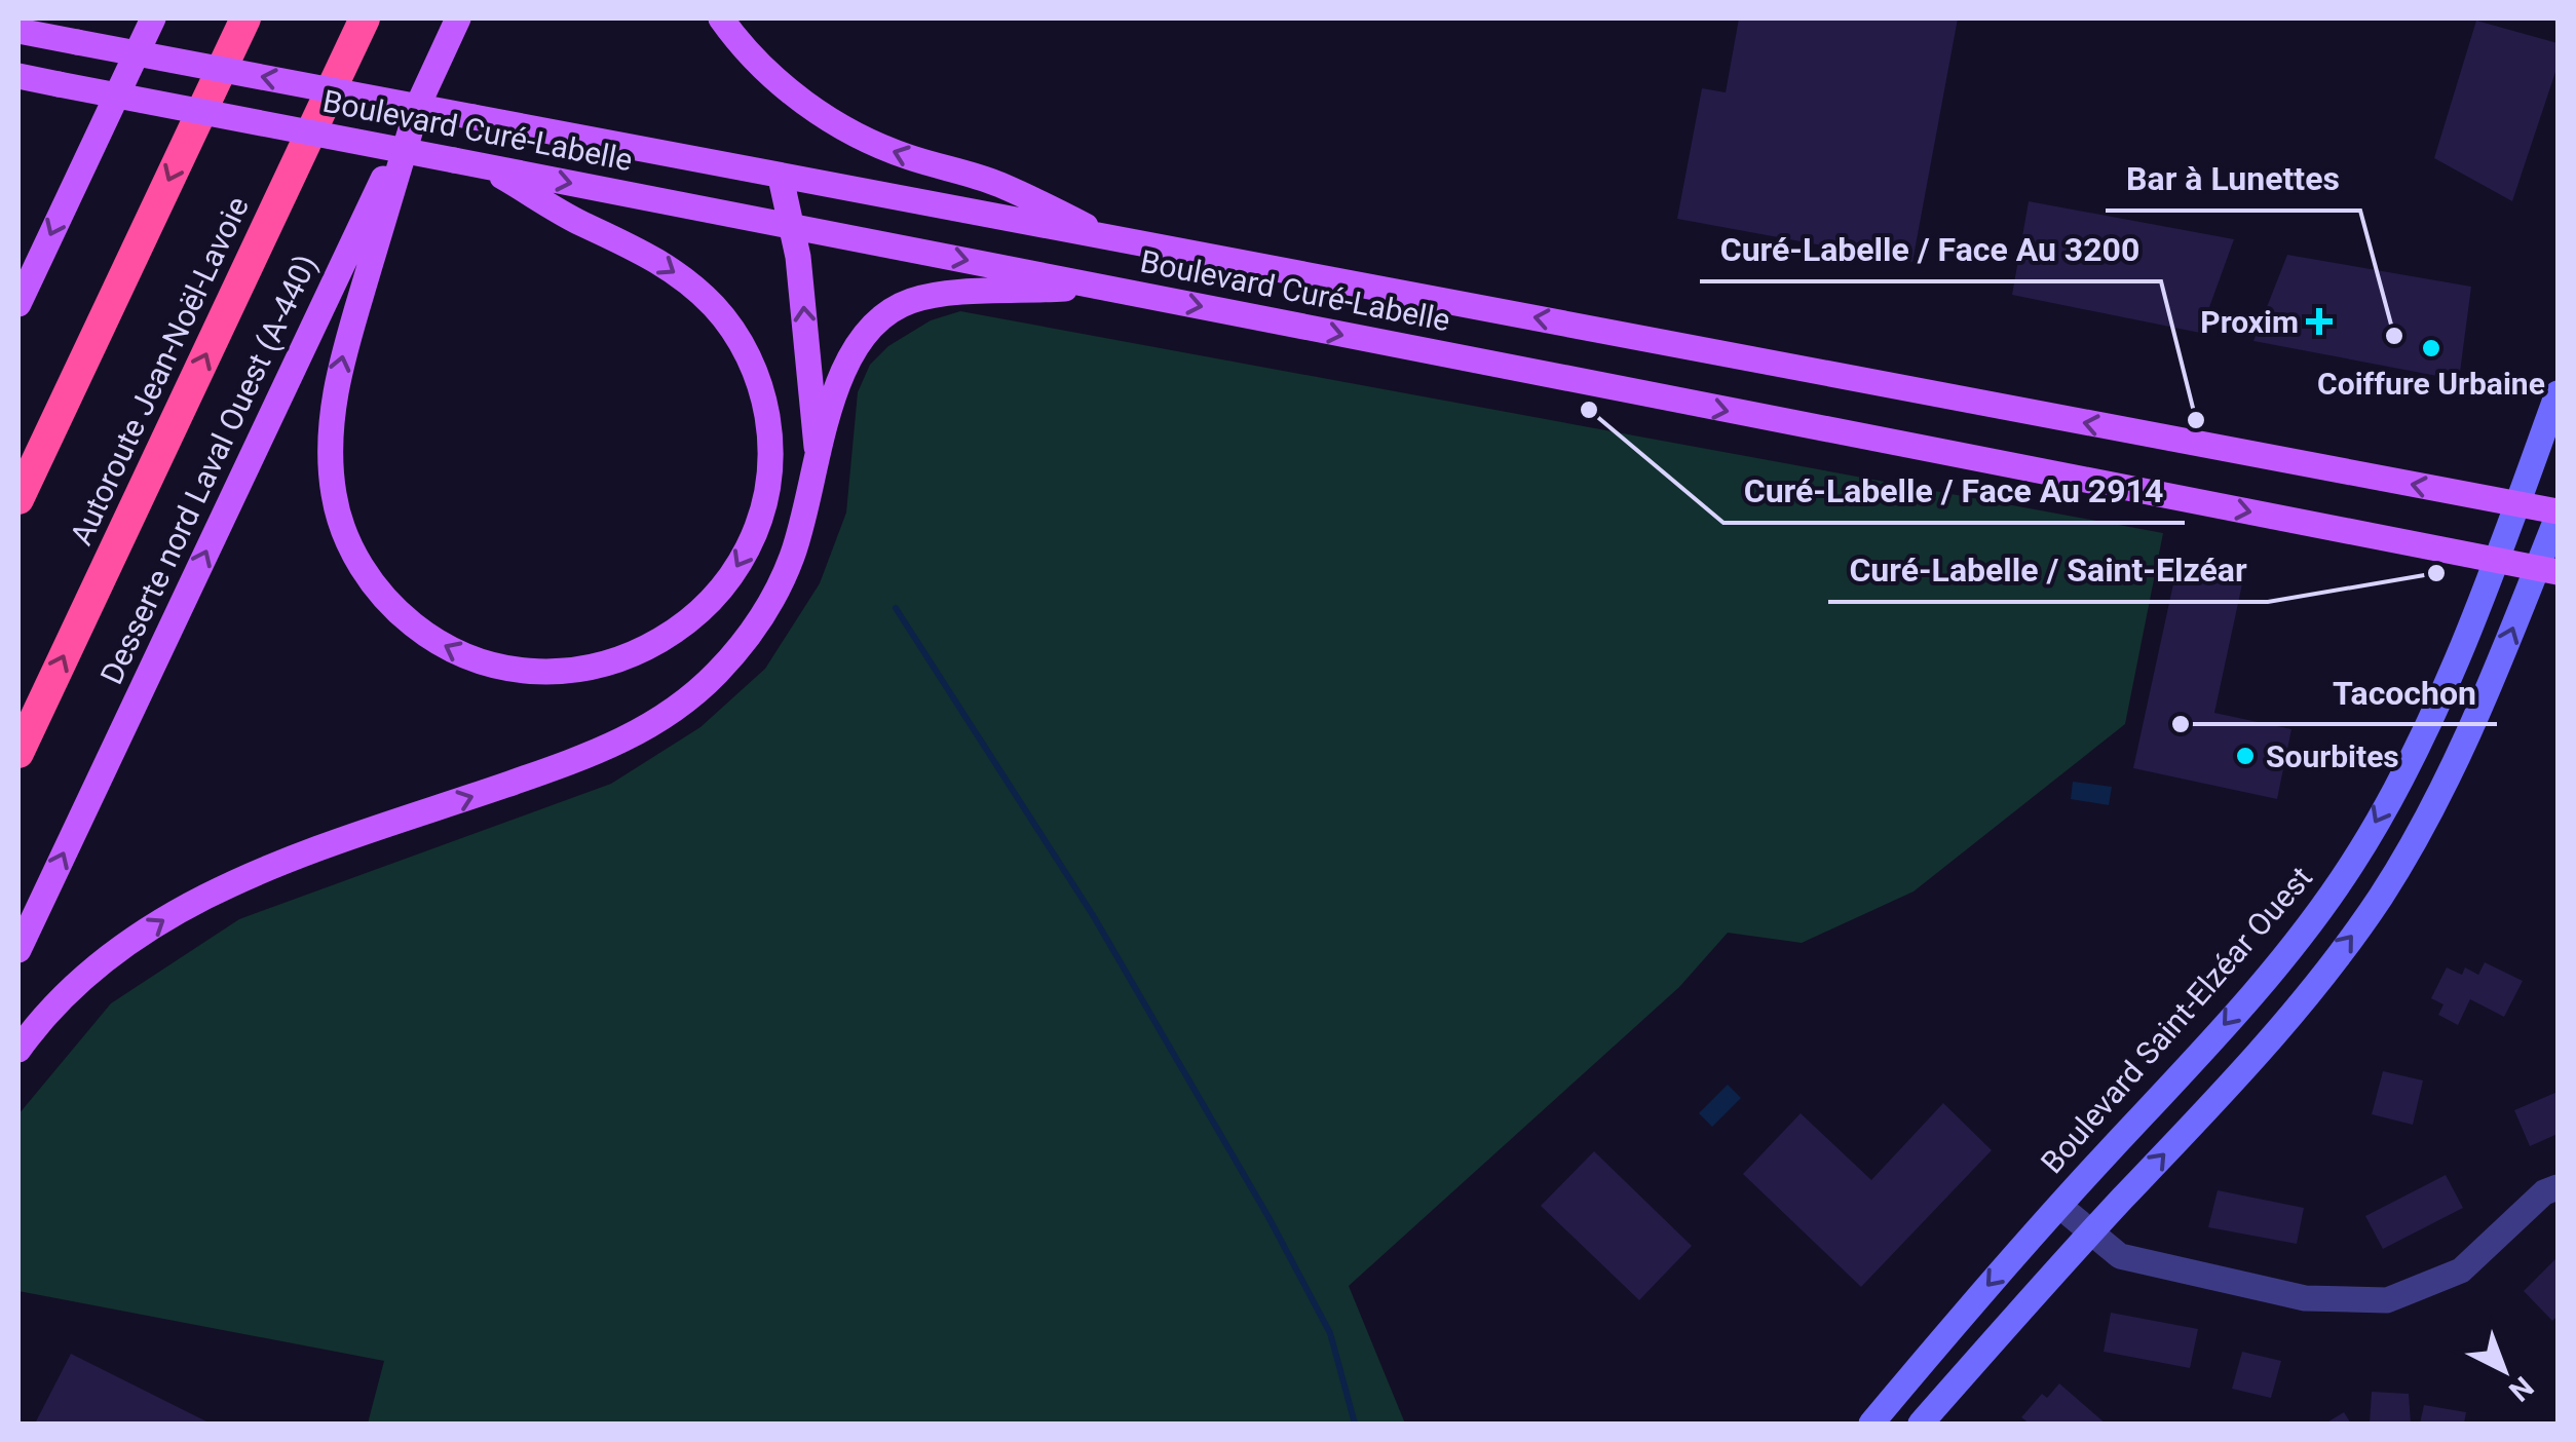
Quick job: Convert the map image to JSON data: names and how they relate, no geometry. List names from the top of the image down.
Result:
{
  "streets": {
    "highway": ["Autoroute Jean-Noël-Lavoie"],
    "main road": ["Boulevard Curé-Labelle", "Desserte nord Laval Ouest (A-440)"],
    "street": ["Boulevard Saint-Elzéar Ouest"]
  },
  "crossings": [
    ["Boulevard Curé-Labelle", "Boulevard Saint-Elzéar Ouest"]
  ],
  "one_way": ["Desserte nord Laval Ouest (A-440)"],
  "places": {
    "health": ["Proxim"],
    "other": [
      "Bar à Lunettes",
      "Coiffure Urbaine",
      "Curé-Labelle / Face Au 2914",
      "Curé-Labelle / Face Au 3200",
      "Curé-Labelle / Saint-Elzéar",
      "Tacochon",
      "Sourbites"
    ]
  },
  "north": "bottom right"
}
